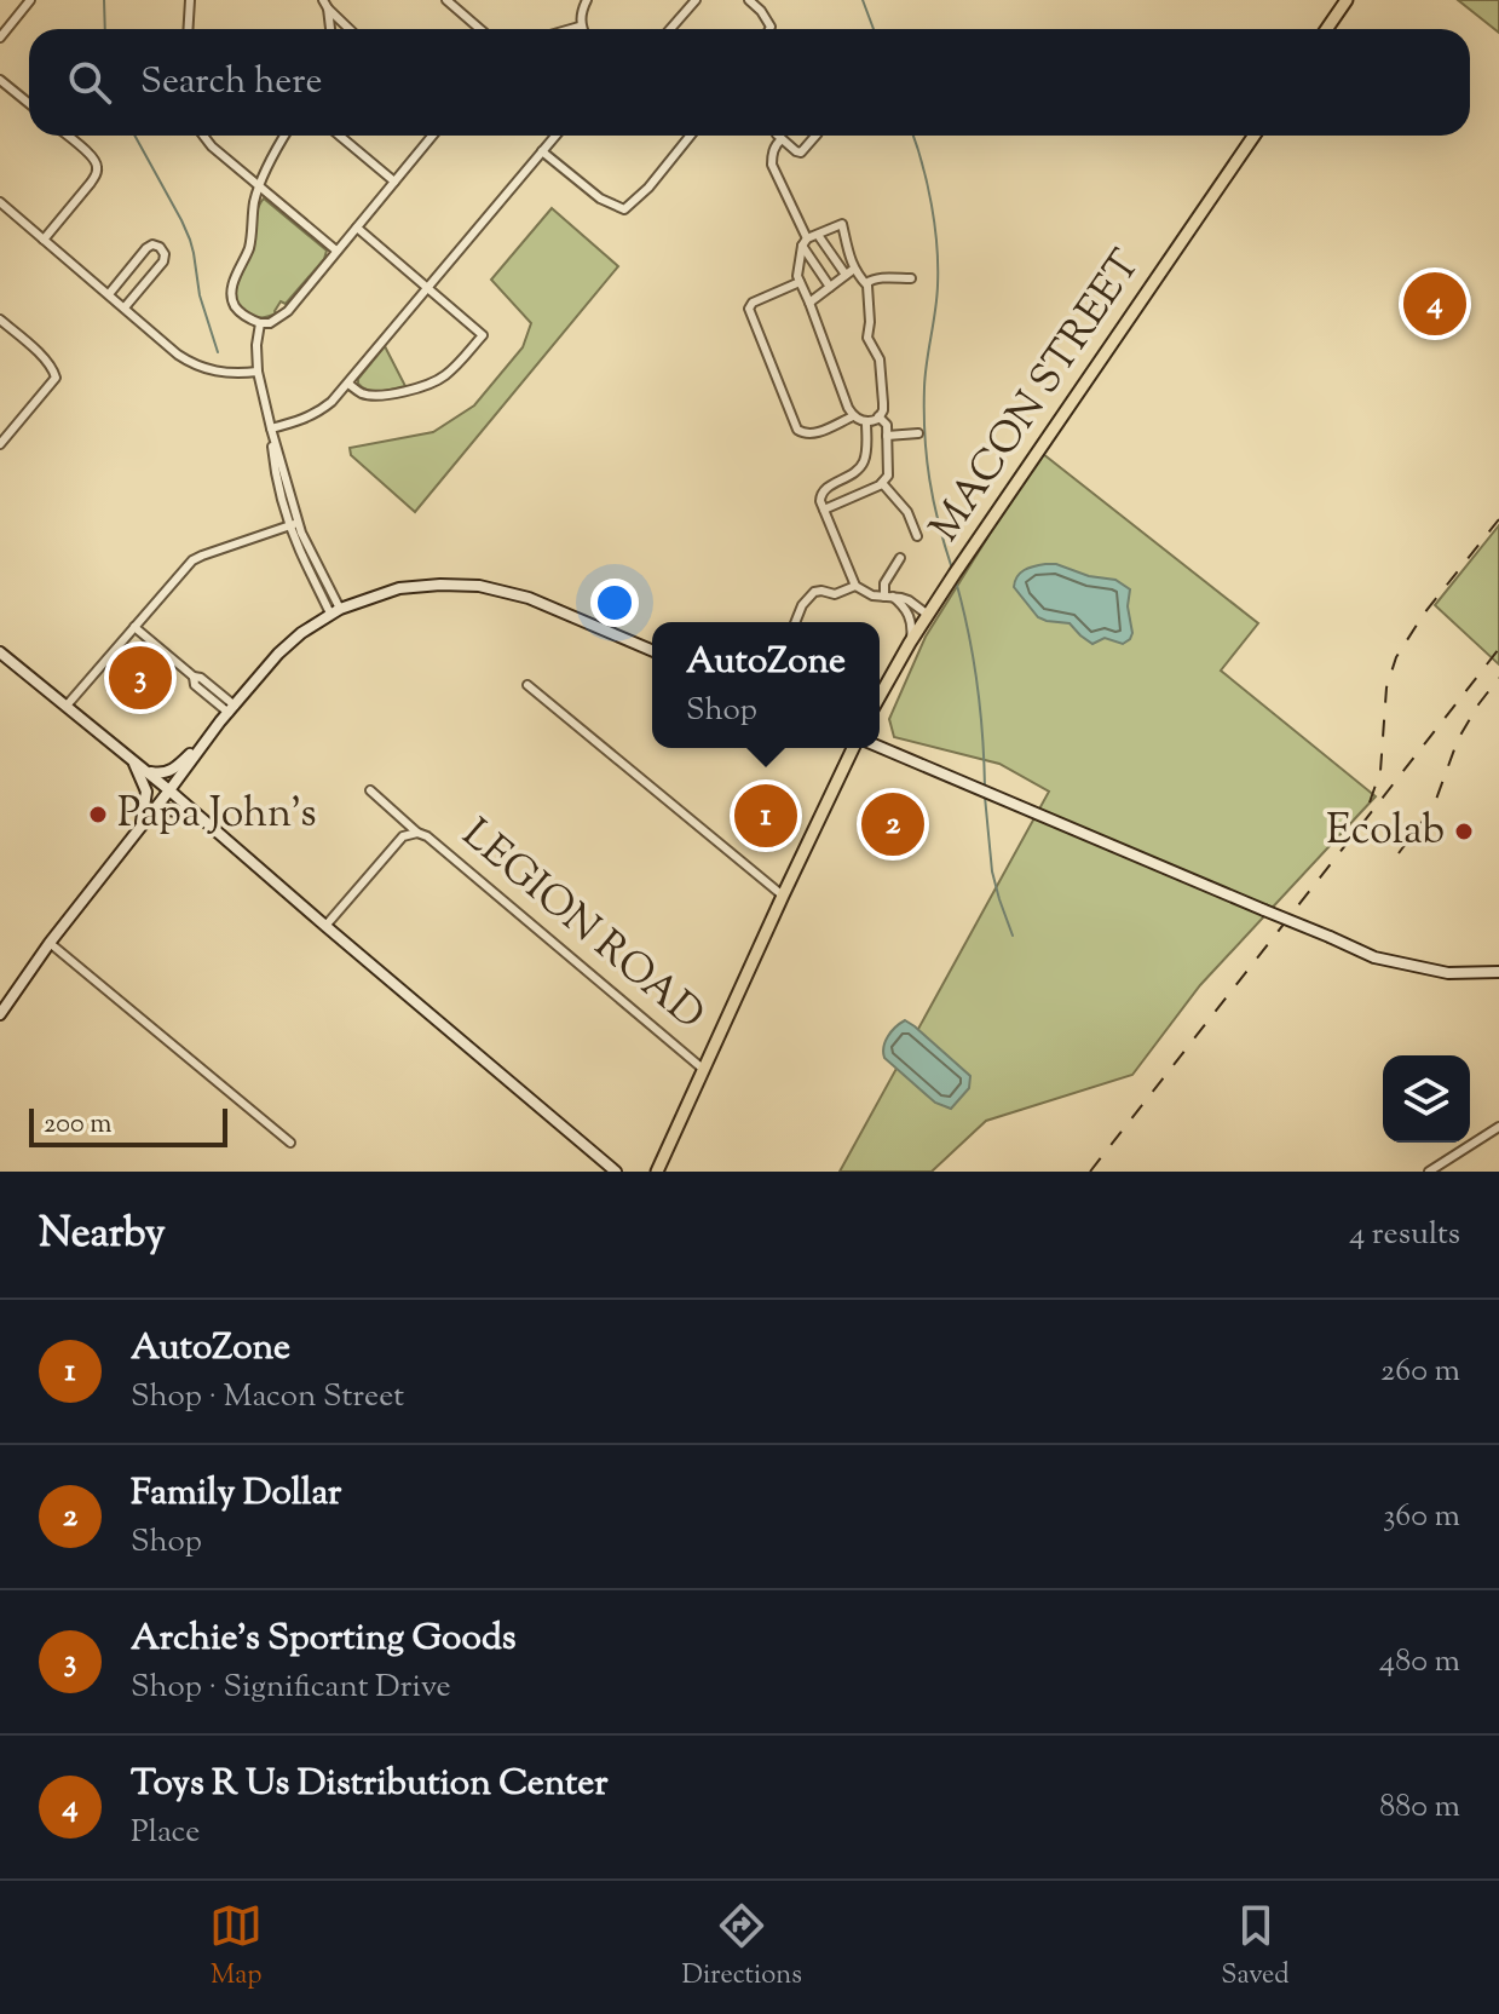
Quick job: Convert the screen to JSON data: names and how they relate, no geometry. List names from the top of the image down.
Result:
{
  "streets": {
    "main road": ["MACON STREET"],
    "street": ["LEGION ROAD"]
  },
  "places": ["Papa John's", "Ecolab"],
  "scale_bar": "200 m",
  "page": {
    "search": "Search here",
    "pins": [
      "4",
      "3",
      "1",
      "2"
    ],
    "popup": ["AutoZone", "Shop"],
    "scale": "200 m",
    "heading": ["Nearby", "4 results"],
    "list": [
      {
        "mark": "1",
        "name": "AutoZone",
        "note": "Shop · Macon Street",
        "value": "260 m"
      },
      {
        "mark": "2",
        "name": "Family Dollar",
        "note": "Shop",
        "value": "360 m"
      },
      {
        "mark": "3",
        "name": "Archie's Sporting Goods",
        "note": "Shop · Significant Drive",
        "value": "480 m"
      },
      {
        "mark": "4",
        "name": "Toys R Us Distribution Center",
        "note": "Place",
        "value": "880 m"
      }
    ],
    "nav": ["Map", "Directions", "Saved"]
  }
}
